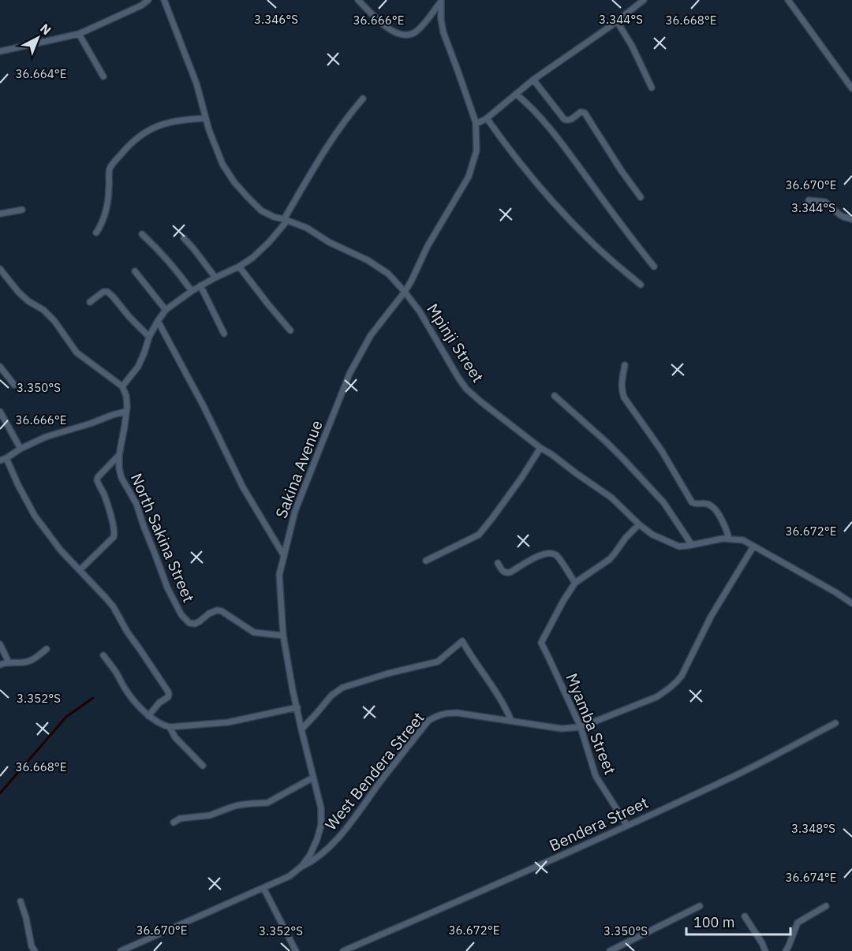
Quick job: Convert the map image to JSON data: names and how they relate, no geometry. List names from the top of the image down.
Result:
{
  "streets": {
    "street": [
      "Mpinji Street",
      "Sakina Avenue",
      "North Sakina Street",
      "Myamba Street",
      "West Bendera Street",
      "Bendera Street"
    ]
  },
  "crossings": [
    ["Mpinji Street", "Sakina Avenue"],
    ["Mpinji Street", "Myamba Street"],
    ["Mpinji Street", "West Bendera Street"],
    ["Sakina Avenue", "North Sakina Street"],
    ["Sakina Avenue", "West Bendera Street"],
    ["Myamba Street", "West Bendera Street"],
    ["Myamba Street", "Bendera Street"]
  ],
  "scale_bar": "100 m",
  "north": "top right",
  "coordinates": [
    "3.346°S",
    "3.344°S",
    "36.666°E",
    "36.668°E",
    "36.664°E",
    "36.670°E",
    "3.350°S",
    "36.672°E",
    "3.352°S",
    "3.348°S",
    "36.674°E"
  ]
}
